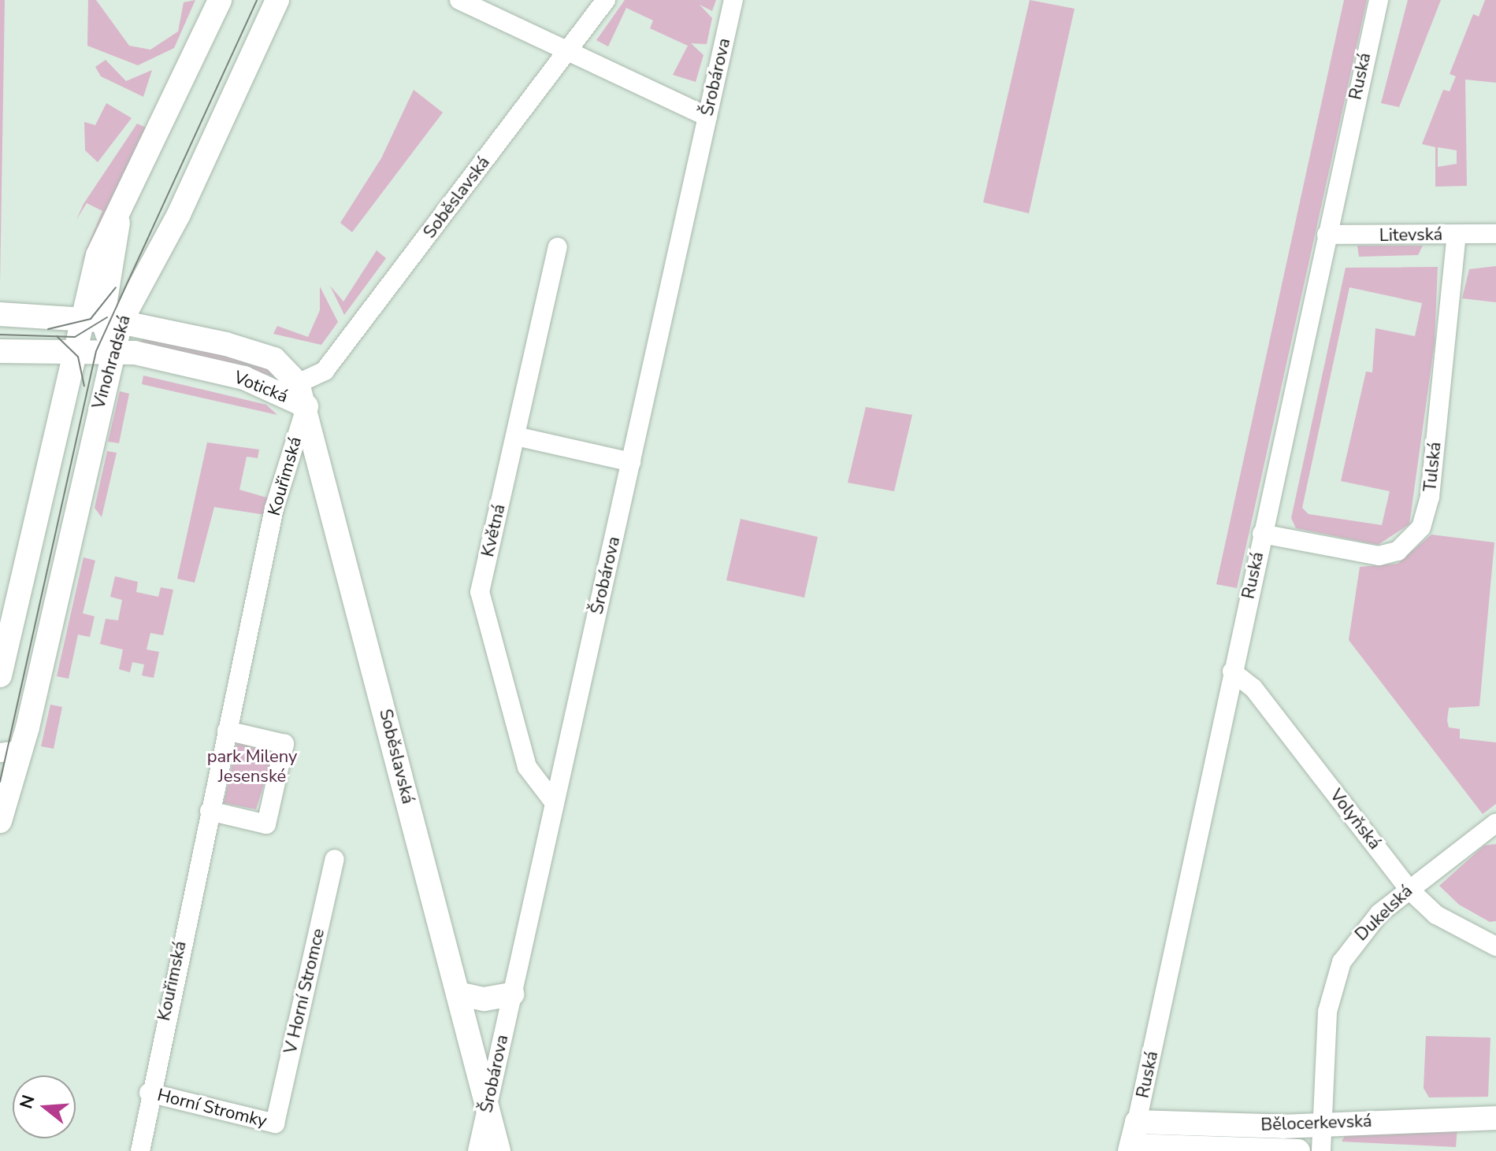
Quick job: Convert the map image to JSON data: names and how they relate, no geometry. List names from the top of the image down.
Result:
{
  "streets": {
    "main road": [
      "Ruská",
      "Soběslavská",
      "Vinohradská",
      "Votická",
      "Bělocerkevská"
    ],
    "street": [
      "Šrobárova",
      "Litevská",
      "Tulská",
      "Kouřimská",
      "Květná",
      "Volyňská",
      "Dukelská",
      "V Horní Stromce",
      "Horní Stromky"
    ]
  },
  "crossings": [
    ["Ruská", "Litevská"],
    ["Ruská", "Tulská"],
    ["Ruská", "Volyňská"],
    ["Ruská", "Bělocerkevská"],
    ["Šrobárova", "Soběslavská"],
    ["Šrobárova", "Květná"],
    ["Soběslavská", "Votická"],
    ["Soběslavská", "Kouřimská"],
    ["Litevská", "Tulská"],
    ["Vinohradská", "Votická"],
    ["Votická", "Kouřimská"],
    ["Kouřimská", "Horní Stromky"],
    ["Volyňská", "Dukelská"],
    ["Dukelská", "Bělocerkevská"],
    ["V Horní Stromce", "Horní Stromky"]
  ],
  "parks": ["park Mileny Jesenské"],
  "north": "left"
}
